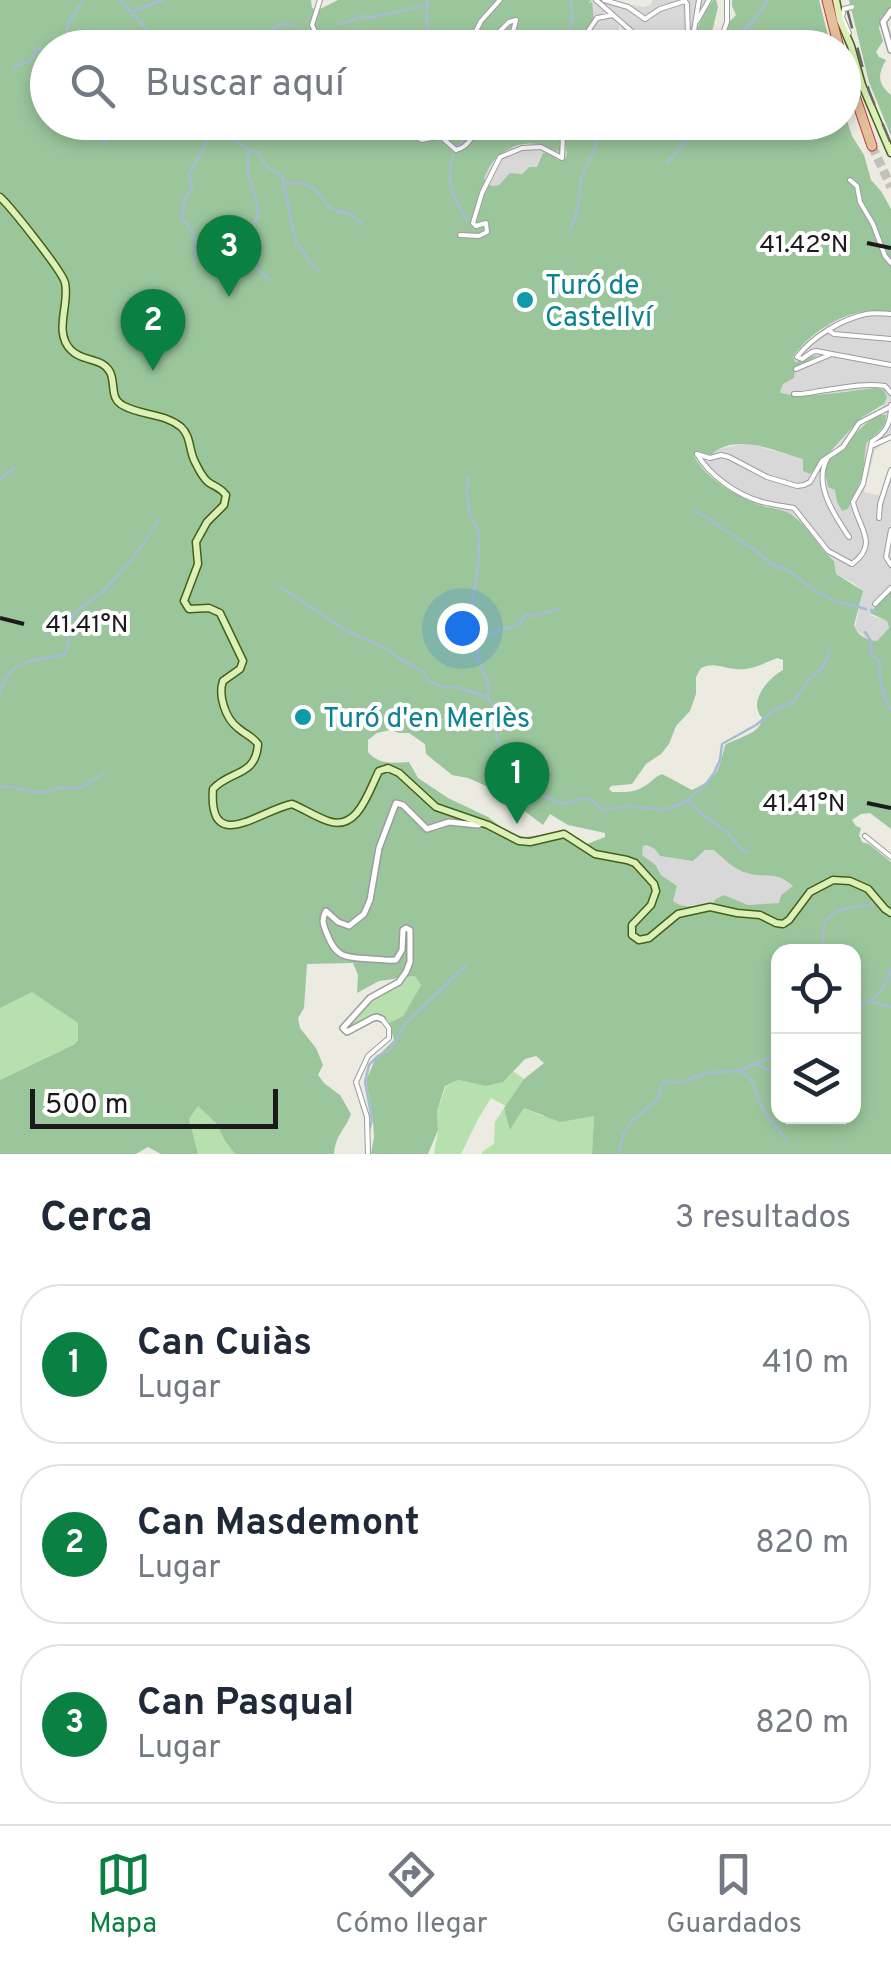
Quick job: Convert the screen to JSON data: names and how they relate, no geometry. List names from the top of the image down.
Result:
{
  "places": ["Turó de Castellví", "Turó d'en Merlès"],
  "scale_bar": "500 m",
  "page": {
    "search": "Buscar aquí",
    "pins": ["3", "2", "1"],
    "scale": "500 m",
    "heading": ["Cerca", "3 resultados"],
    "list": [
      {
        "mark": "1",
        "name": "Can Cuiàs",
        "note": "Lugar",
        "value": "410 m"
      },
      {
        "mark": "2",
        "name": "Can Masdemont",
        "note": "Lugar",
        "value": "820 m"
      },
      {
        "mark": "3",
        "name": "Can Pasqual",
        "note": "Lugar",
        "value": "820 m"
      }
    ],
    "nav": ["Mapa", "Cómo llegar", "Guardados"]
  },
  "coordinates": ["41.42°N", "41.41°N"]
}
